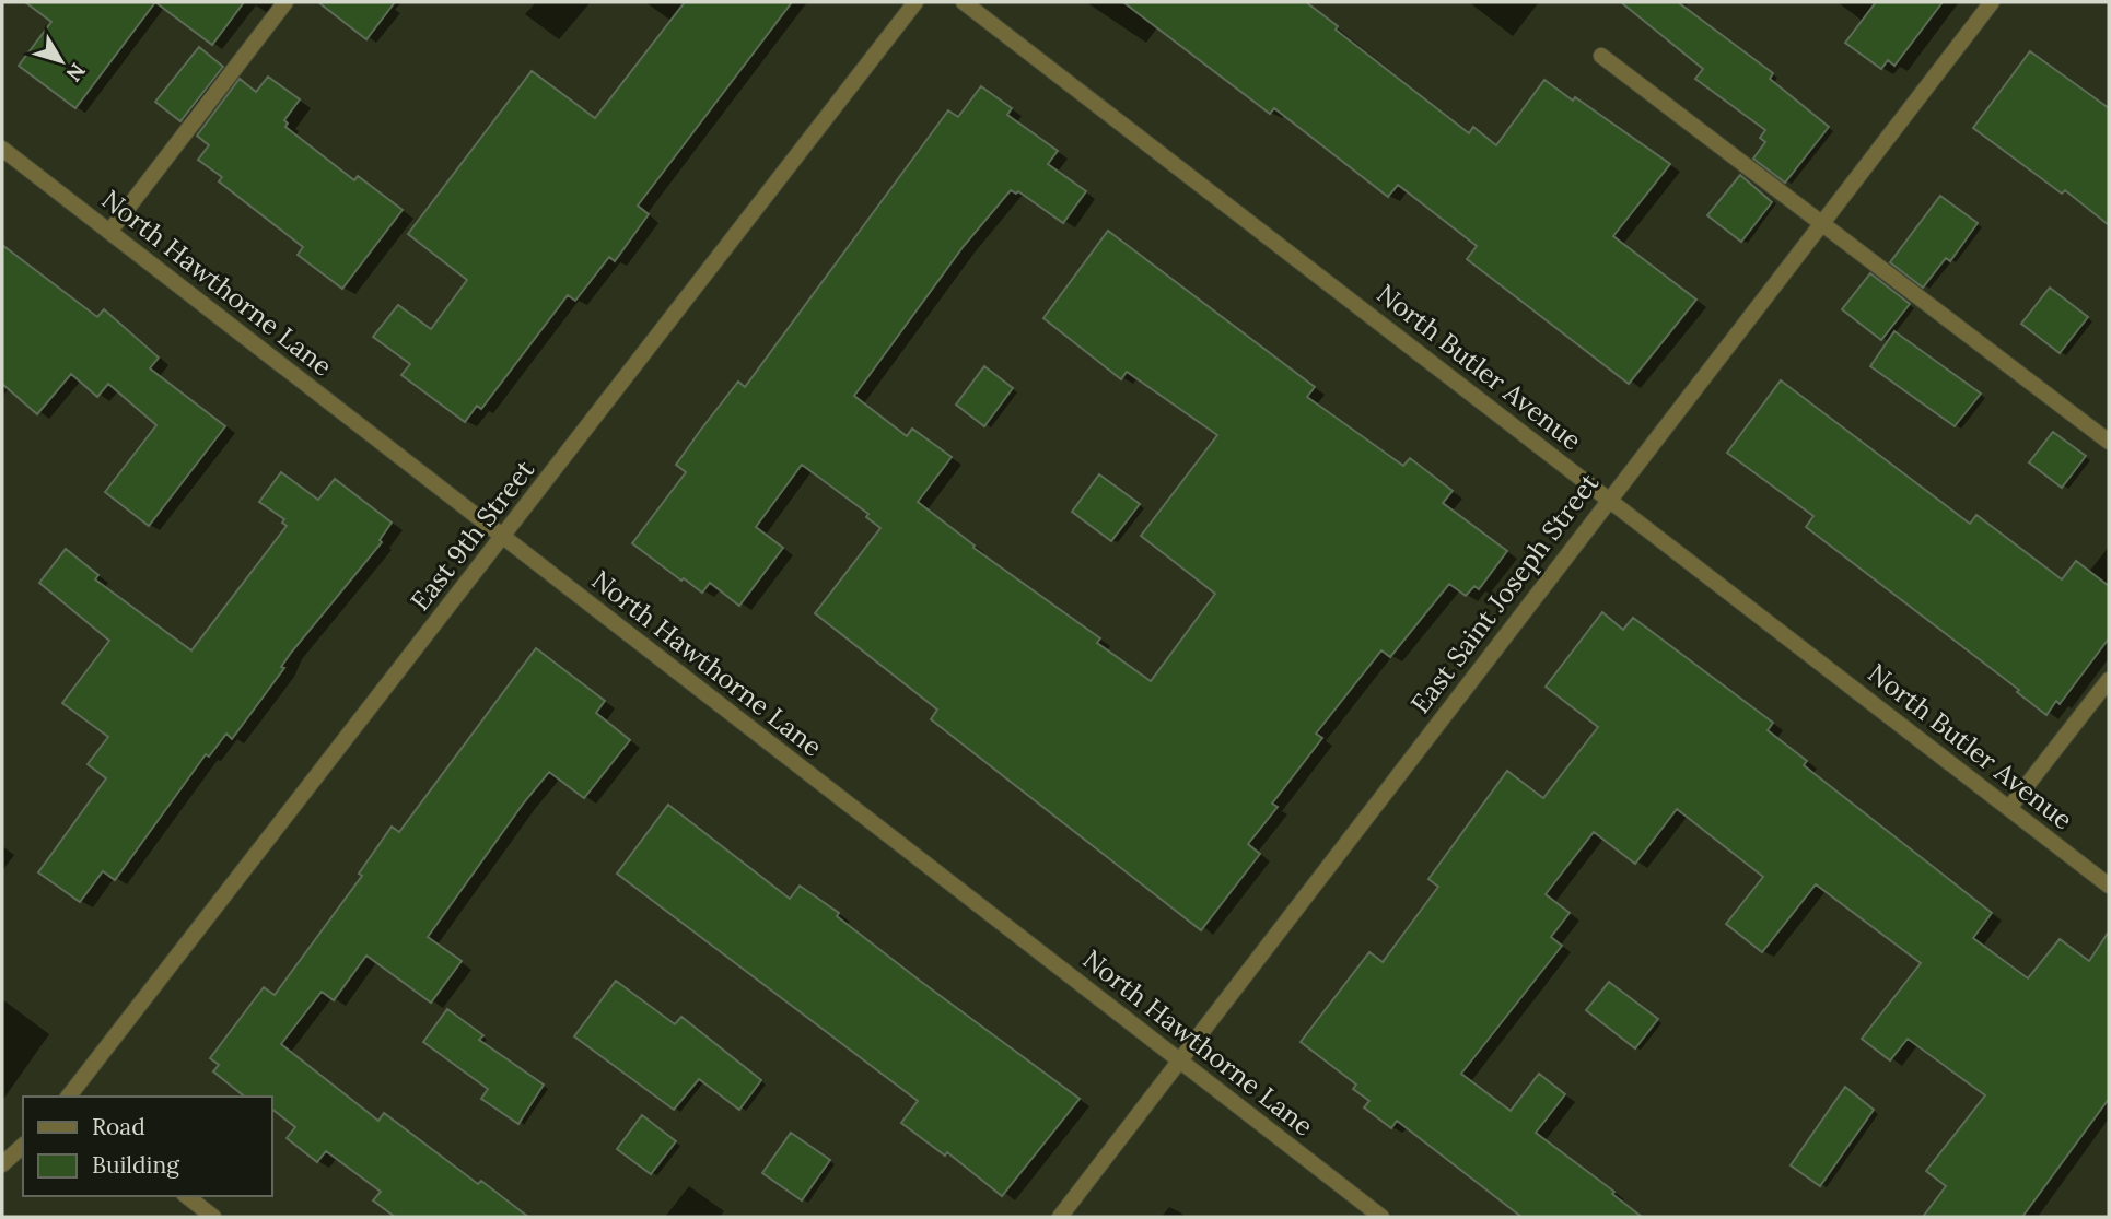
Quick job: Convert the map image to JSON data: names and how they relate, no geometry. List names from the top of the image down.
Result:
{
  "streets": {
    "street": [
      "North Hawthorne Lane",
      "North Butler Avenue",
      "East 9th Street",
      "East Saint Joseph Street"
    ]
  },
  "crossings": [
    ["North Hawthorne Lane", "East 9th Street"],
    ["North Hawthorne Lane", "East Saint Joseph Street"],
    ["North Butler Avenue", "East Saint Joseph Street"]
  ],
  "legend": ["Road", "Building"],
  "north": "bottom right"
}
